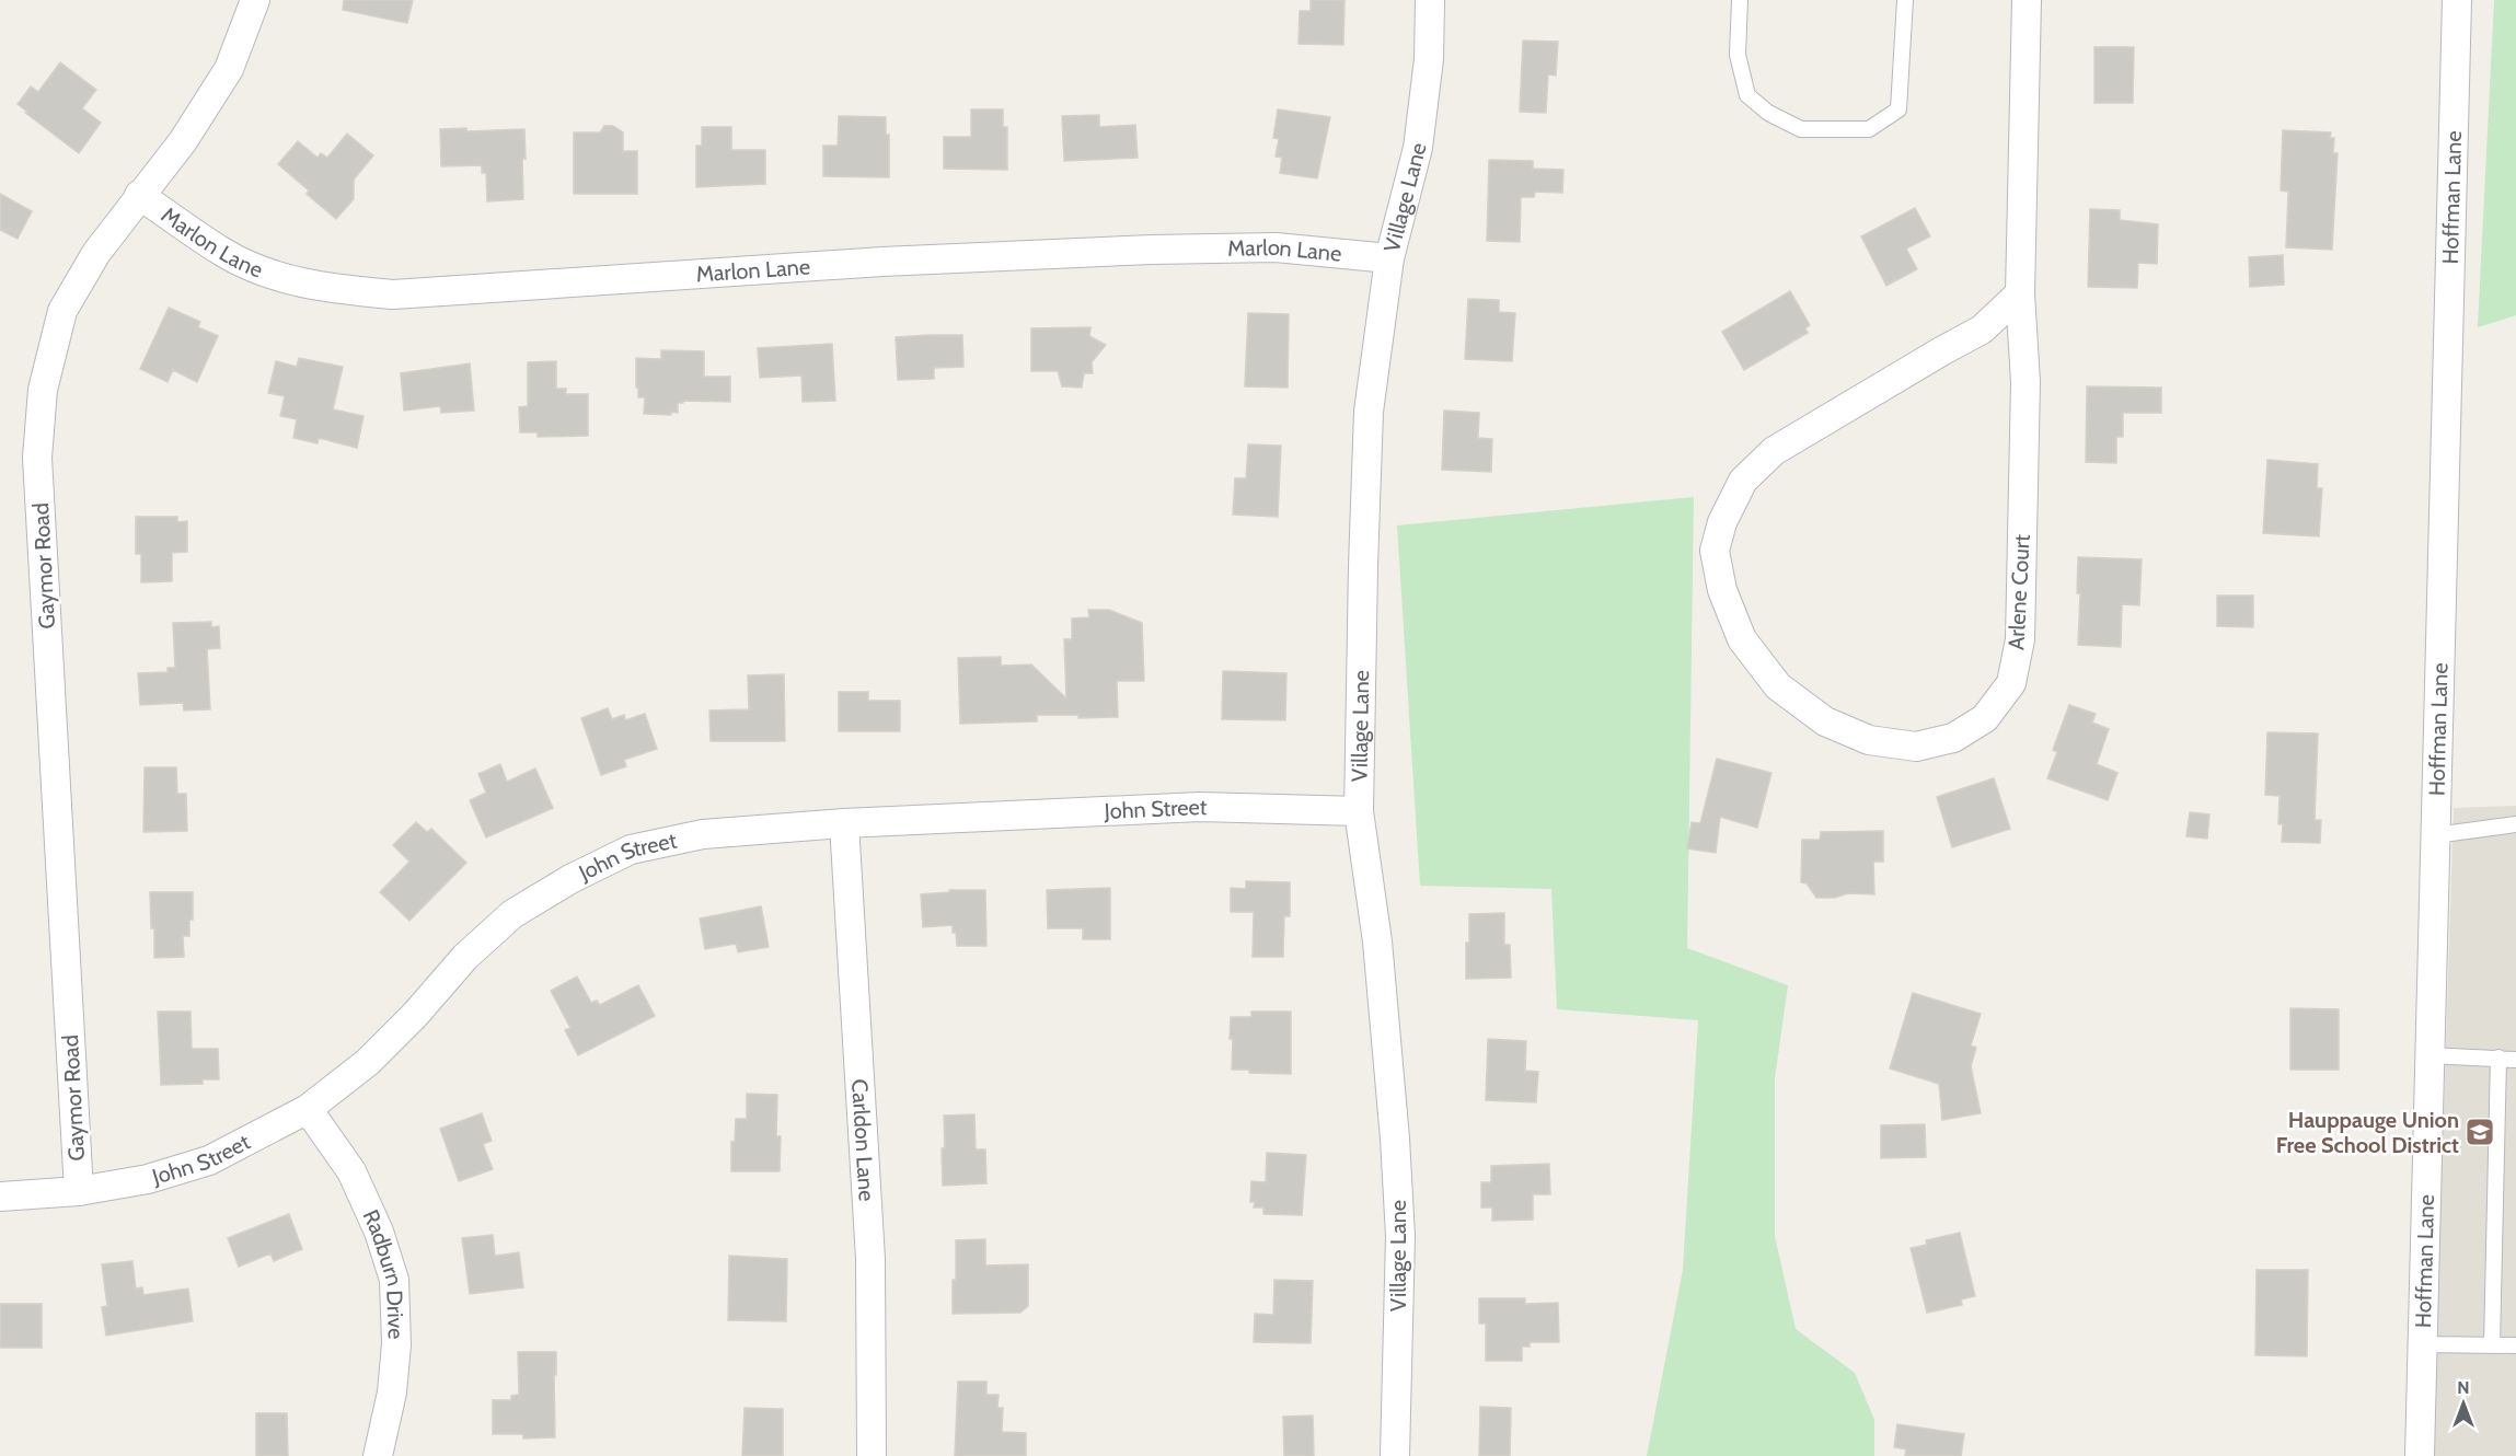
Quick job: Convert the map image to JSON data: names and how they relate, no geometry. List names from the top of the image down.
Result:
{
  "streets": {
    "street": [
      "Hoffman Lane",
      "Village Lane",
      "Marlon Lane",
      "Gaymor Road",
      "Arlene Court",
      "John Street",
      "Carldon Lane",
      "Radburn Drive"
    ]
  },
  "crossings": [
    ["Village Lane", "Marlon Lane"],
    ["Village Lane", "John Street"],
    ["Marlon Lane", "Gaymor Road"],
    ["Gaymor Road", "John Street"],
    ["John Street", "Carldon Lane"],
    ["John Street", "Radburn Drive"]
  ],
  "places": {
    "school or university": ["Hauppauge Union Free School District"]
  },
  "north": "top"
}
